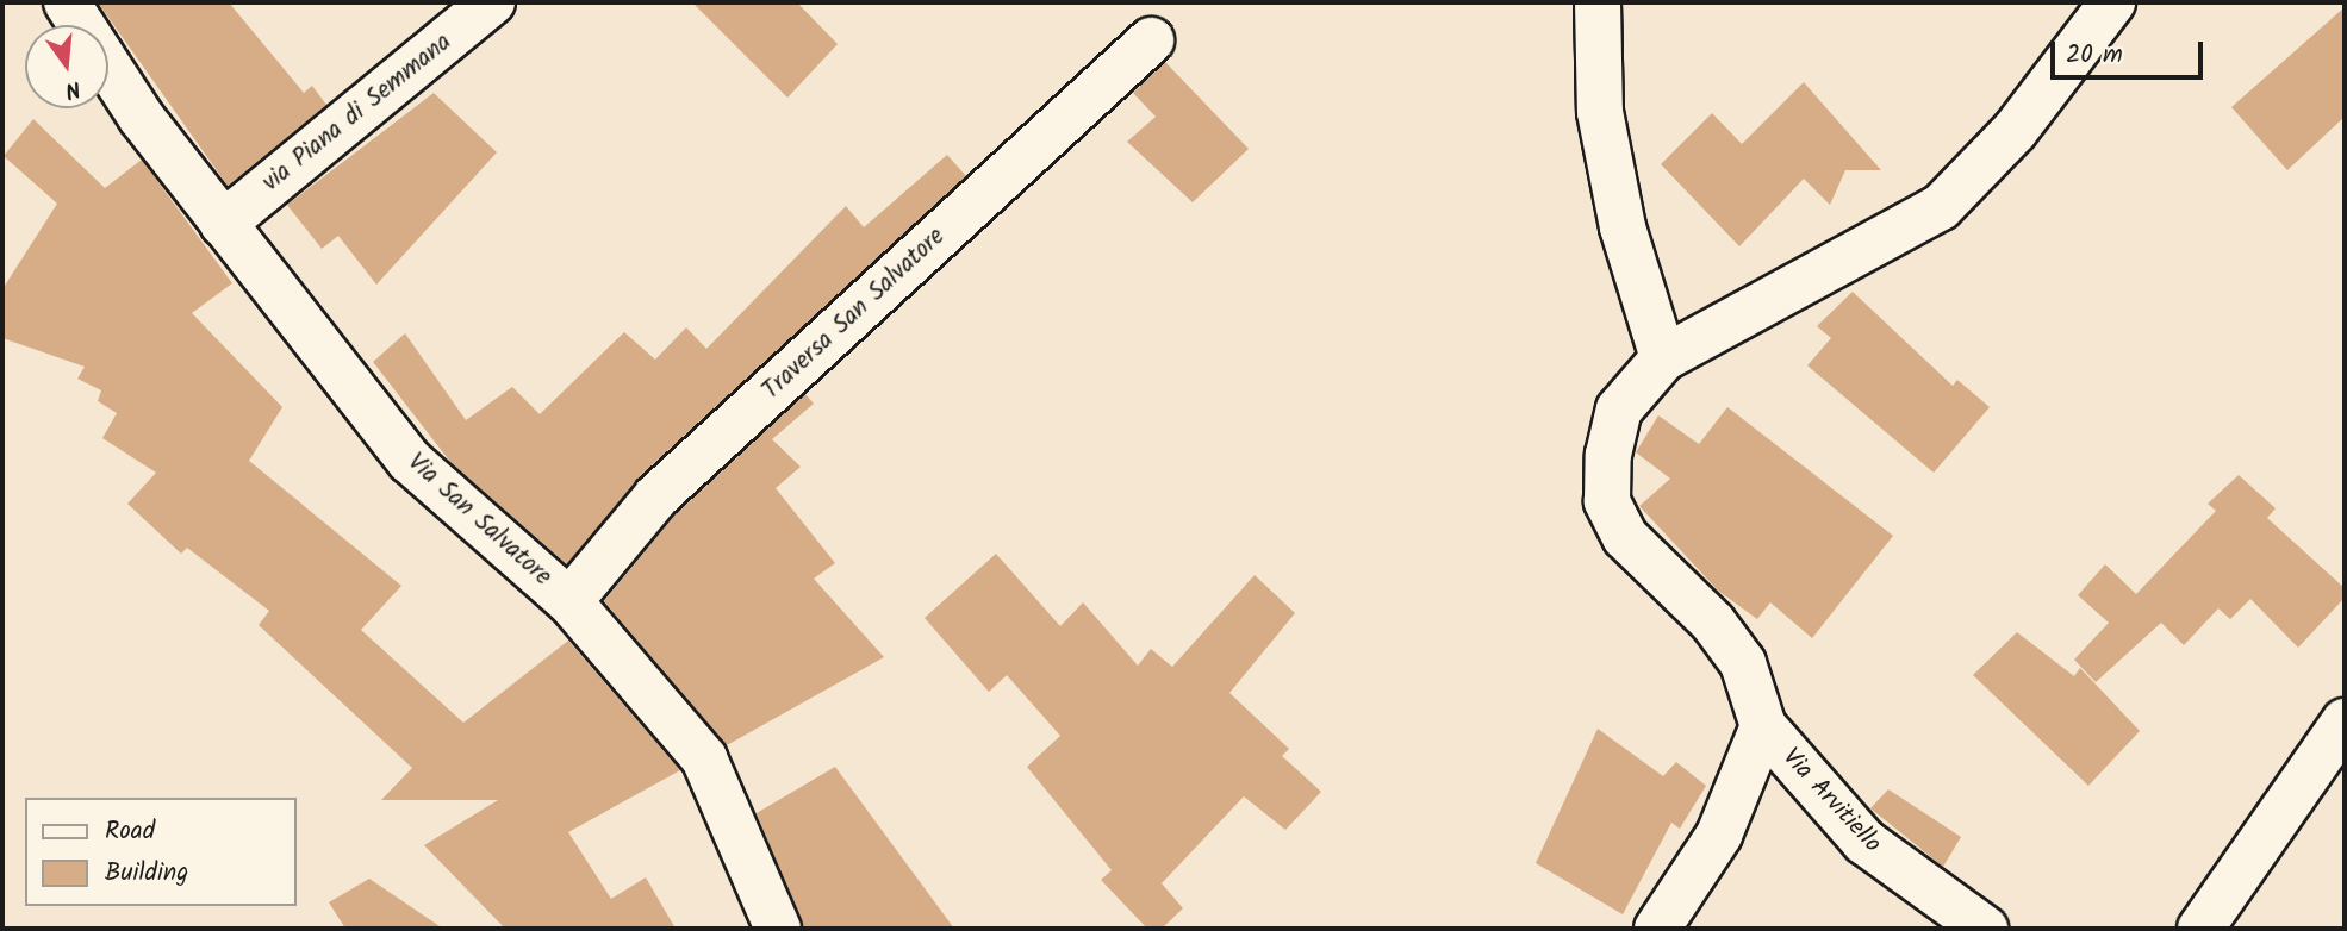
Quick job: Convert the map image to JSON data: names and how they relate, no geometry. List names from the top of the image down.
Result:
{
  "streets": {
    "street": [
      "via Piana di Semmana",
      "Traversa San Salvatore",
      "Via San Salvatore",
      "Via Arvitiello"
    ]
  },
  "crossings": [
    ["via Piana di Semmana", "Via San Salvatore"],
    ["Traversa San Salvatore", "Via San Salvatore"]
  ],
  "legend": ["Road", "Building"],
  "scale_bar": "20 m",
  "north": "bottom"
}
